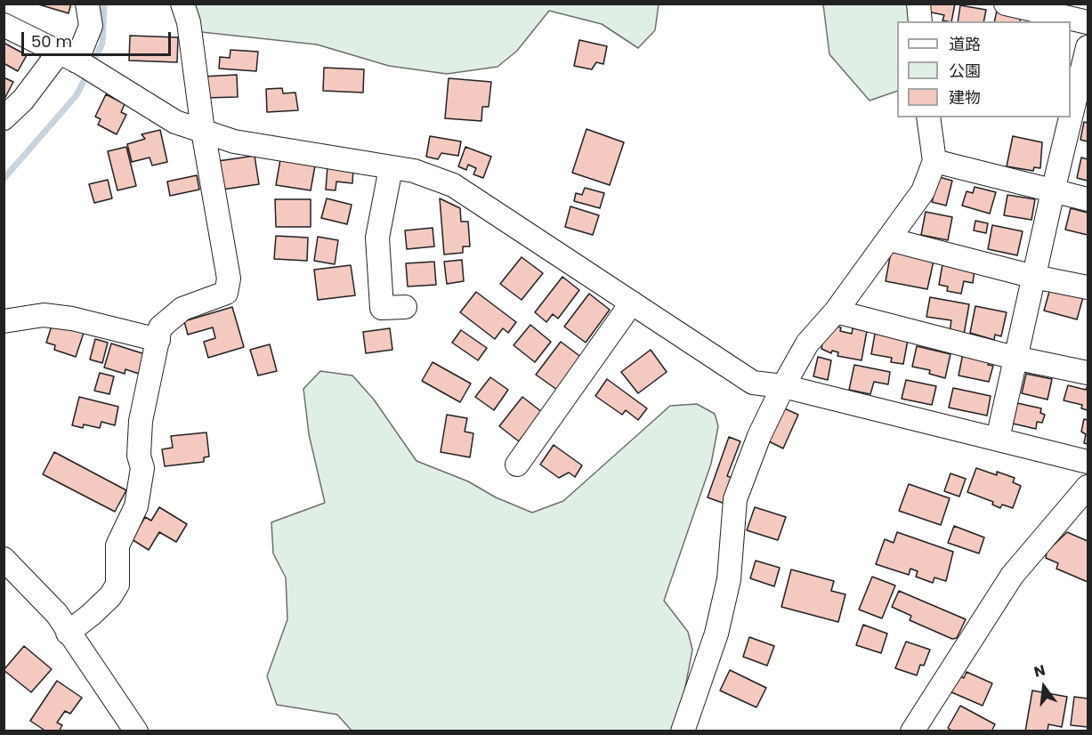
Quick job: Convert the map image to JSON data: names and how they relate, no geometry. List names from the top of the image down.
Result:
{
  "legend": ["道路", "公園", "建物"],
  "scale_bar": "50 m",
  "north": "top"
}
